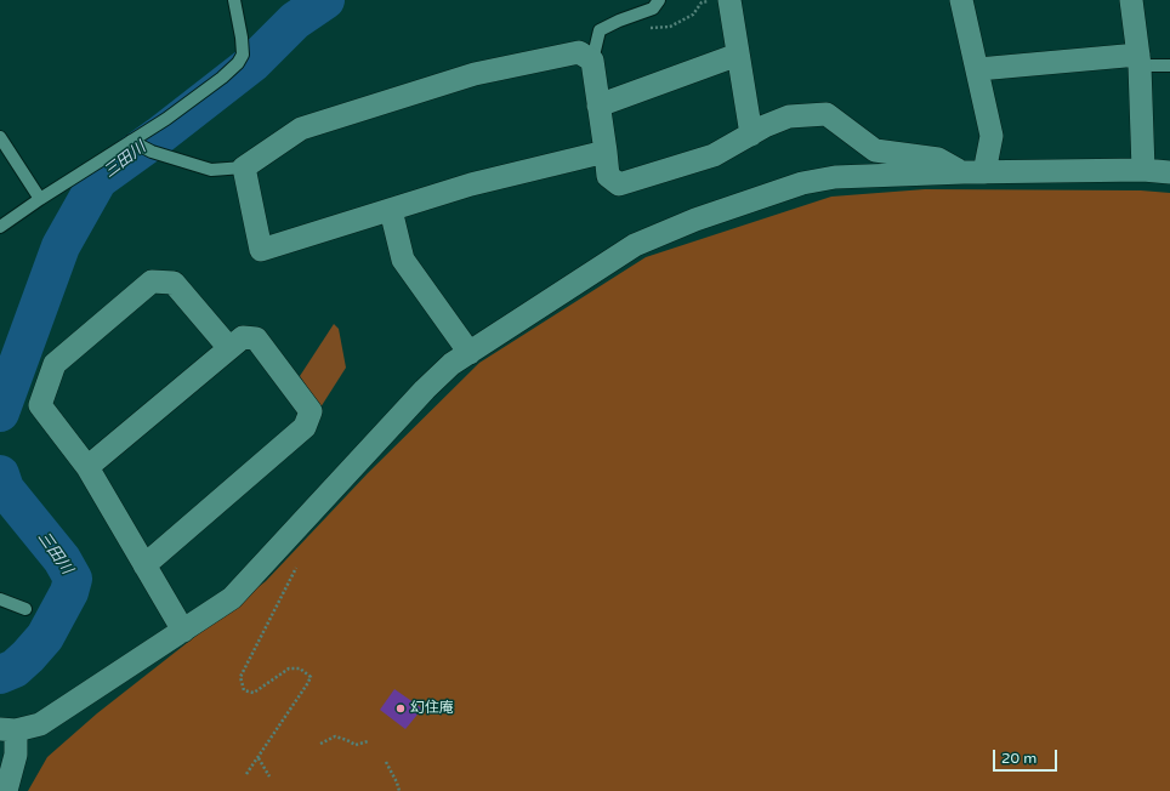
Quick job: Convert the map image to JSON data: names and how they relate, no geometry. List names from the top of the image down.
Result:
{
  "water": ["三田川"],
  "places": ["幻住庵"],
  "scale_bar": "20 m"
}
